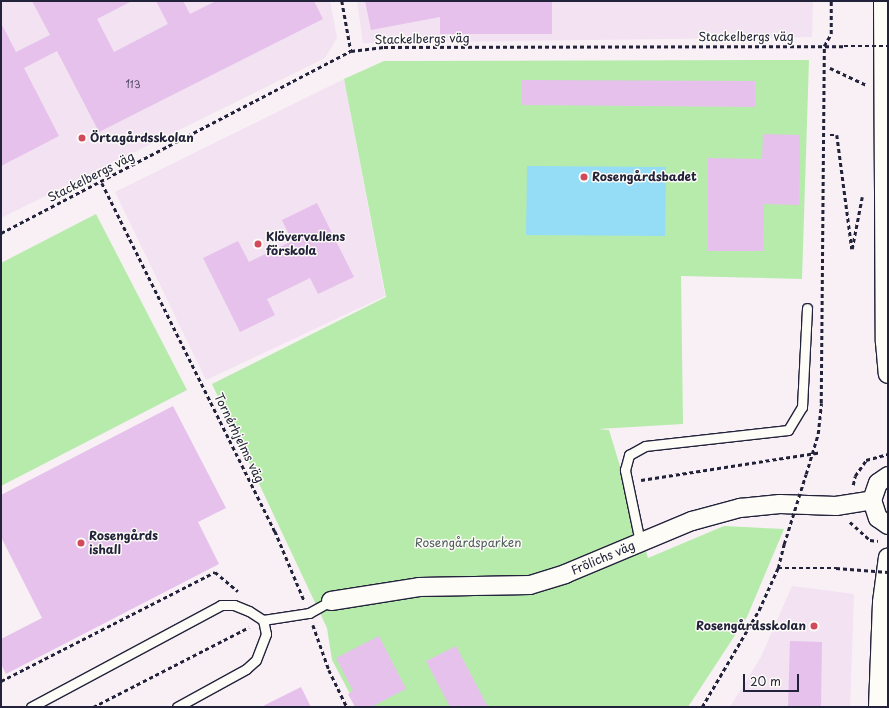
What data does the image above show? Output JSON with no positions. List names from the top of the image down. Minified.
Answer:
{"streets":{"street":["Frölichs väg"],"path":["Stackelbergs väg","Tornérhjelms väg"]},"crossings":[["Stackelbergs väg","Tornérhjelms väg"]],"parks":["Rosengårdsparken"],"places":["Örtagårdsskolan","Rosengårdsbadet","Klövervallens förskola","Rosengårds ishall","Rosengårdsskolan"],"house_numbers":["113"],"scale_bar":"20 m"}
